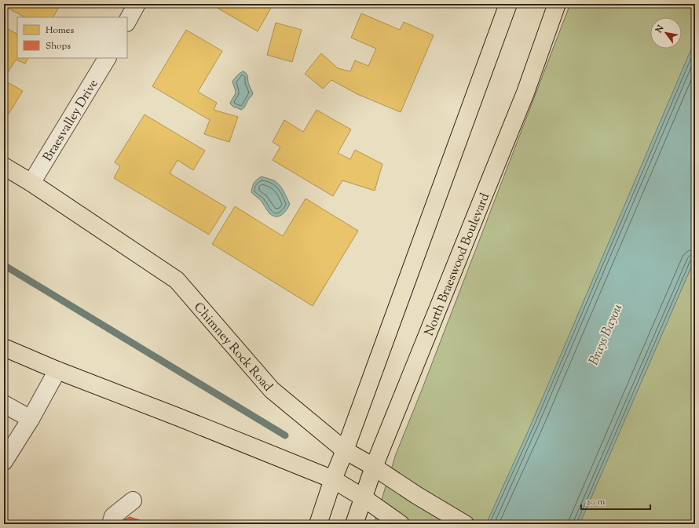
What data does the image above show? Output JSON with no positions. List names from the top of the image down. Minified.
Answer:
{"streets":{"main road":["North Braeswood Boulevard","Chimney Rock Road"],"street":["Braesvalley Drive"]},"crossings":[["Braesvalley Drive","Chimney Rock Road"],["North Braeswood Boulevard","Chimney Rock Road"]],"water":["Brays Bayou"],"legend":["Homes","Shops"],"scale_bar":"20 m","north":"top left"}
